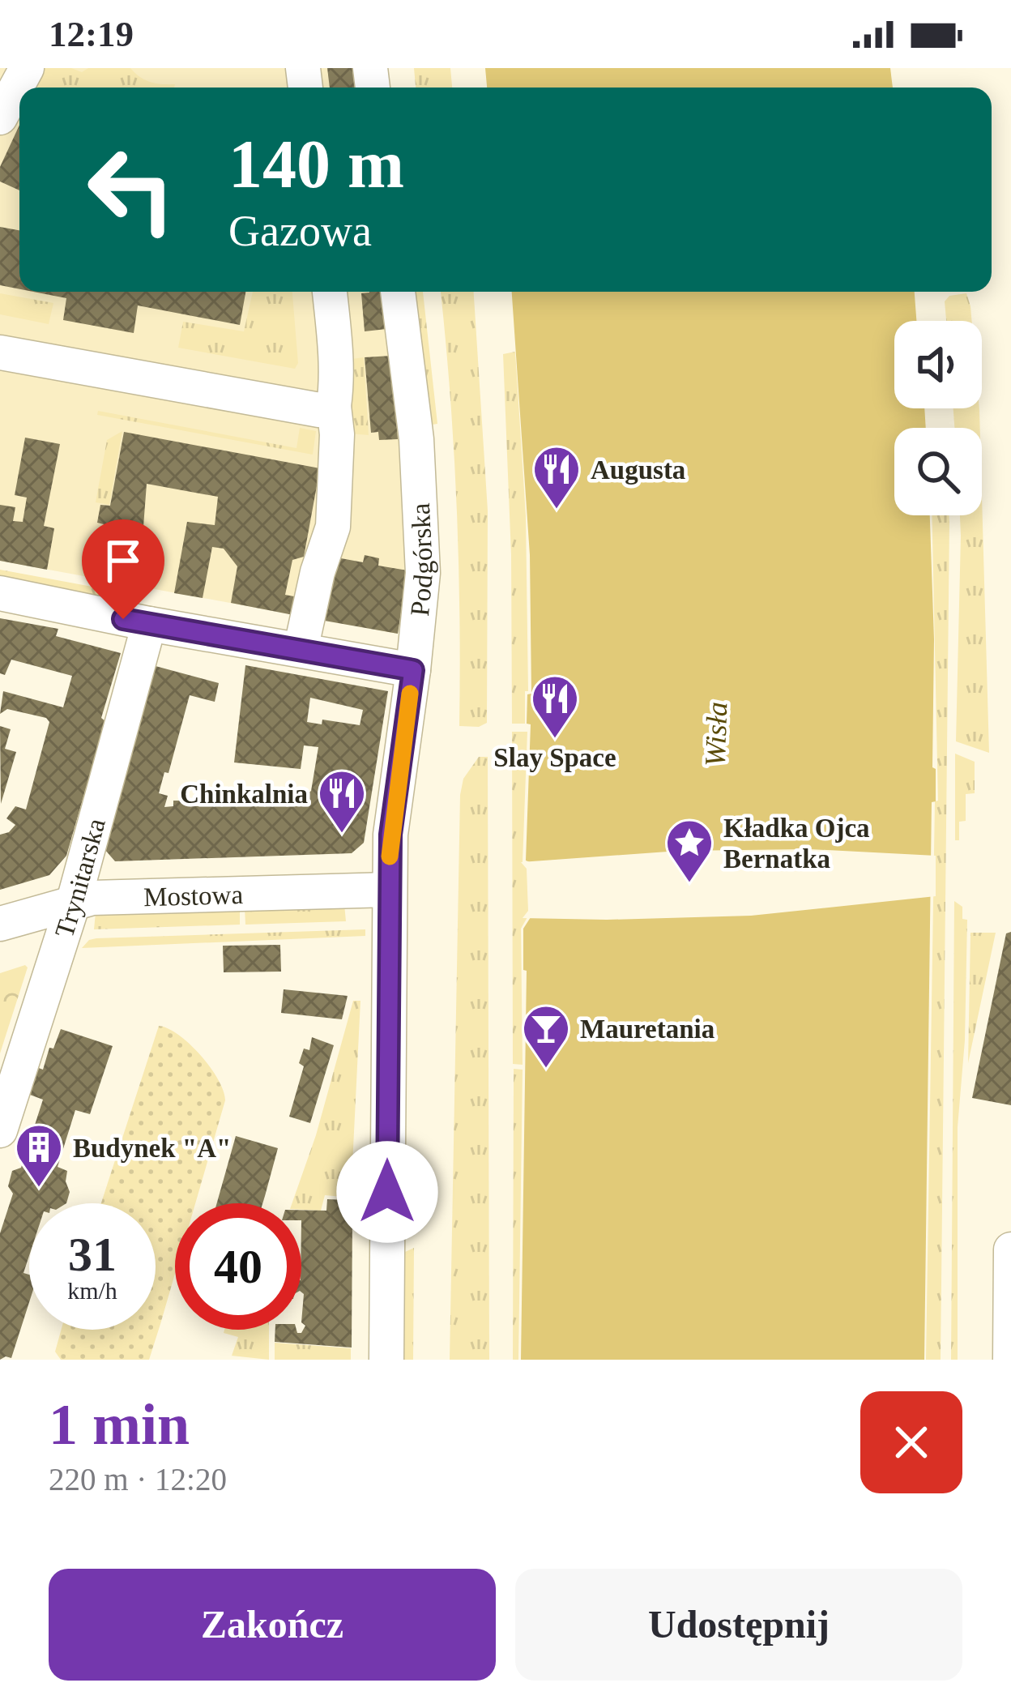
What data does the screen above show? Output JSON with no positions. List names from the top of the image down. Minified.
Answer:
{"streets":{"street":["Podgórska","Trynitarska","Mostowa"]},"crossings":[["Podgórska","Mostowa"],["Trynitarska","Mostowa"]],"water":["Wisła"],"places":{"restaurant":["Augusta","Slay Space","Chinkalnia"],"place":["Kładka Ojca Bernatka"],"bar":["Mauretania"],"building":["Budynek \"A\""]},"page":{"status":"12:19","turn":["140 m","Gazowa"],"speed":"31 km/h","limit":"40","heading":["1 min","220 m · 12:20"],"buttons":["Zakończ","Udostępnij"]}}
